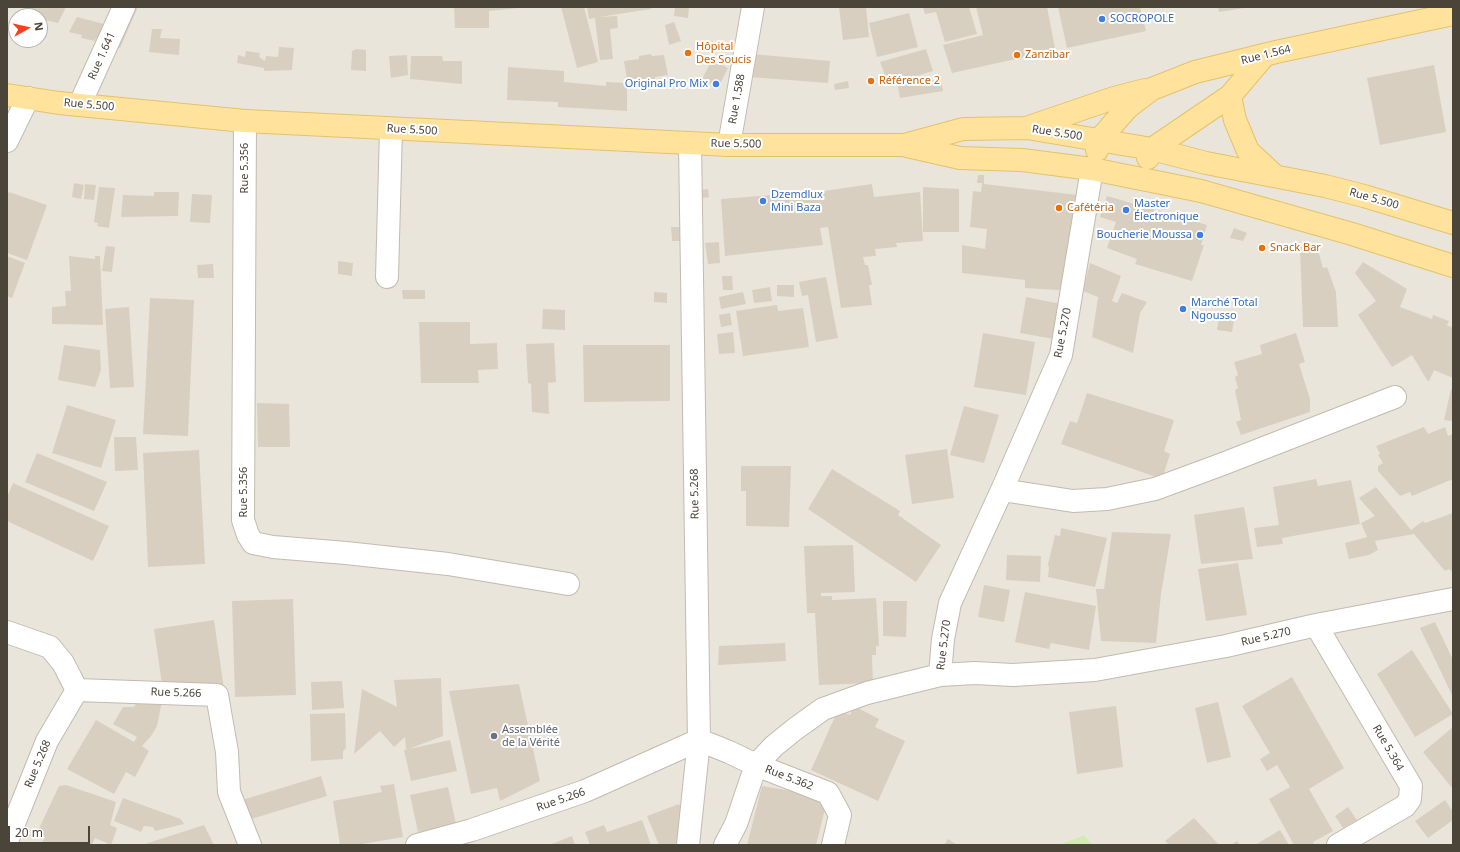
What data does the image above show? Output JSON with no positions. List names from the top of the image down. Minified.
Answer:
{"streets":{"main road":["Rue 1.564","Rue 5.500"],"street":["Rue 1.641","Rue 1.588","Rue 5.356","Rue 5.270","Rue 5.268","Rue 5.266","Rue 5.364","Rue 5.362"]},"crossings":[["Rue 1.564","Rue 5.500"],["Rue 1.641","Rue 5.500"],["Rue 1.588","Rue 5.500"],["Rue 5.500","Rue 5.356"],["Rue 5.500","Rue 5.268"],["Rue 5.270","Rue 5.364"],["Rue 5.268","Rue 5.266"],["Rue 5.268","Rue 5.362"],["Rue 5.266","Rue 5.362"]],"places":["SOCROPOLE","Hôpital Des Soucis","Zanzibar","Référence 2","Original Pro Mix","Dzemdlux Mini Baza","Cafétéria","Master Électronique","Boucherie Moussa","Snack Bar","Marché Total Ngousso","Assemblée de la Vérité"],"scale_bar":"20 m","north":"right"}
